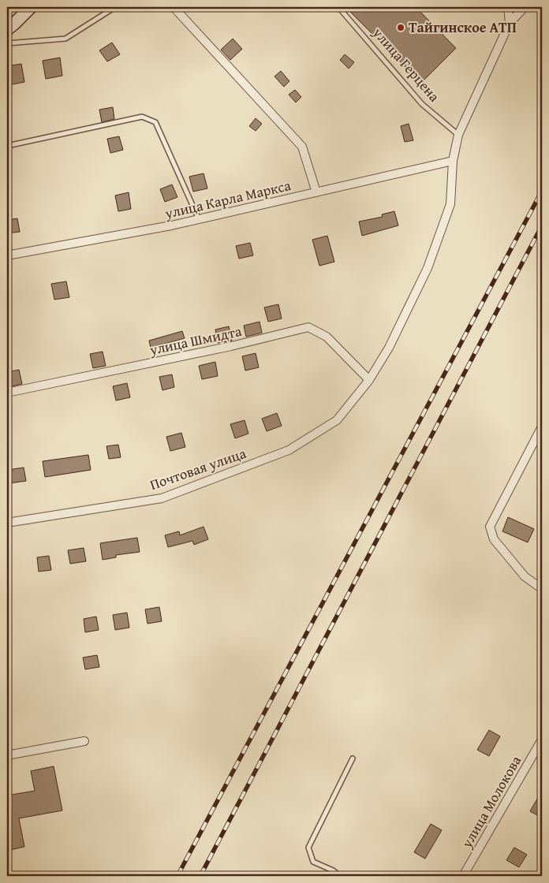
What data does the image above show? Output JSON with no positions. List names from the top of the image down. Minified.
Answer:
{"streets":{"street":["улица Карла Маркса","улица Шмидта","Почтовая улица","улица Молокова"],"lane":["улица Герцена"]},"crossings":[["улица Герцена","Почтовая улица"],["улица Карла Маркса","Почтовая улица"],["улица Шмидта","Почтовая улица"]],"places":["Тайгинское АТП"]}
